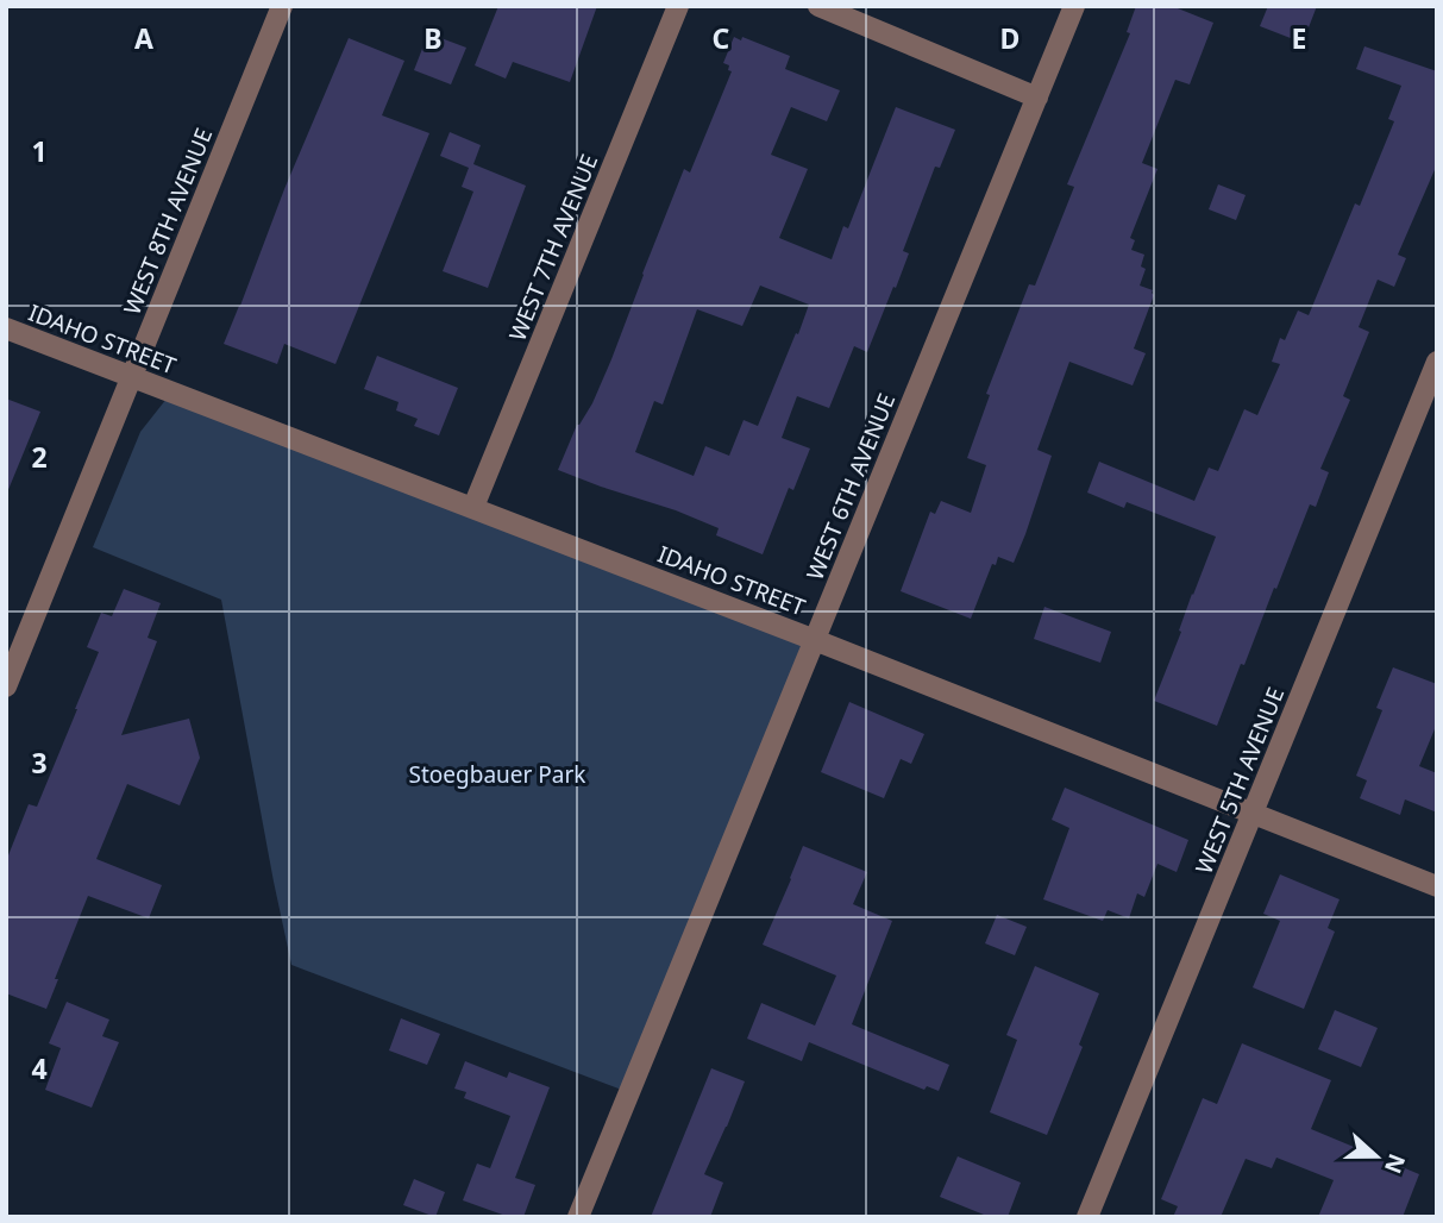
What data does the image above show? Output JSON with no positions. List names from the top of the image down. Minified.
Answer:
{"streets":{"street":["WEST 8TH AVENUE","WEST 7TH AVENUE","IDAHO STREET","WEST 6TH AVENUE","WEST 5TH AVENUE"]},"crossings":[["WEST 8TH AVENUE","IDAHO STREET"],["WEST 7TH AVENUE","IDAHO STREET"],["IDAHO STREET","WEST 6TH AVENUE"],["IDAHO STREET","WEST 5TH AVENUE"]],"parks":["Stoegbauer Park"],"north":"right","grid":{"columns":["A","B","C","D","E"],"rows":["1","2","3","4"]}}
